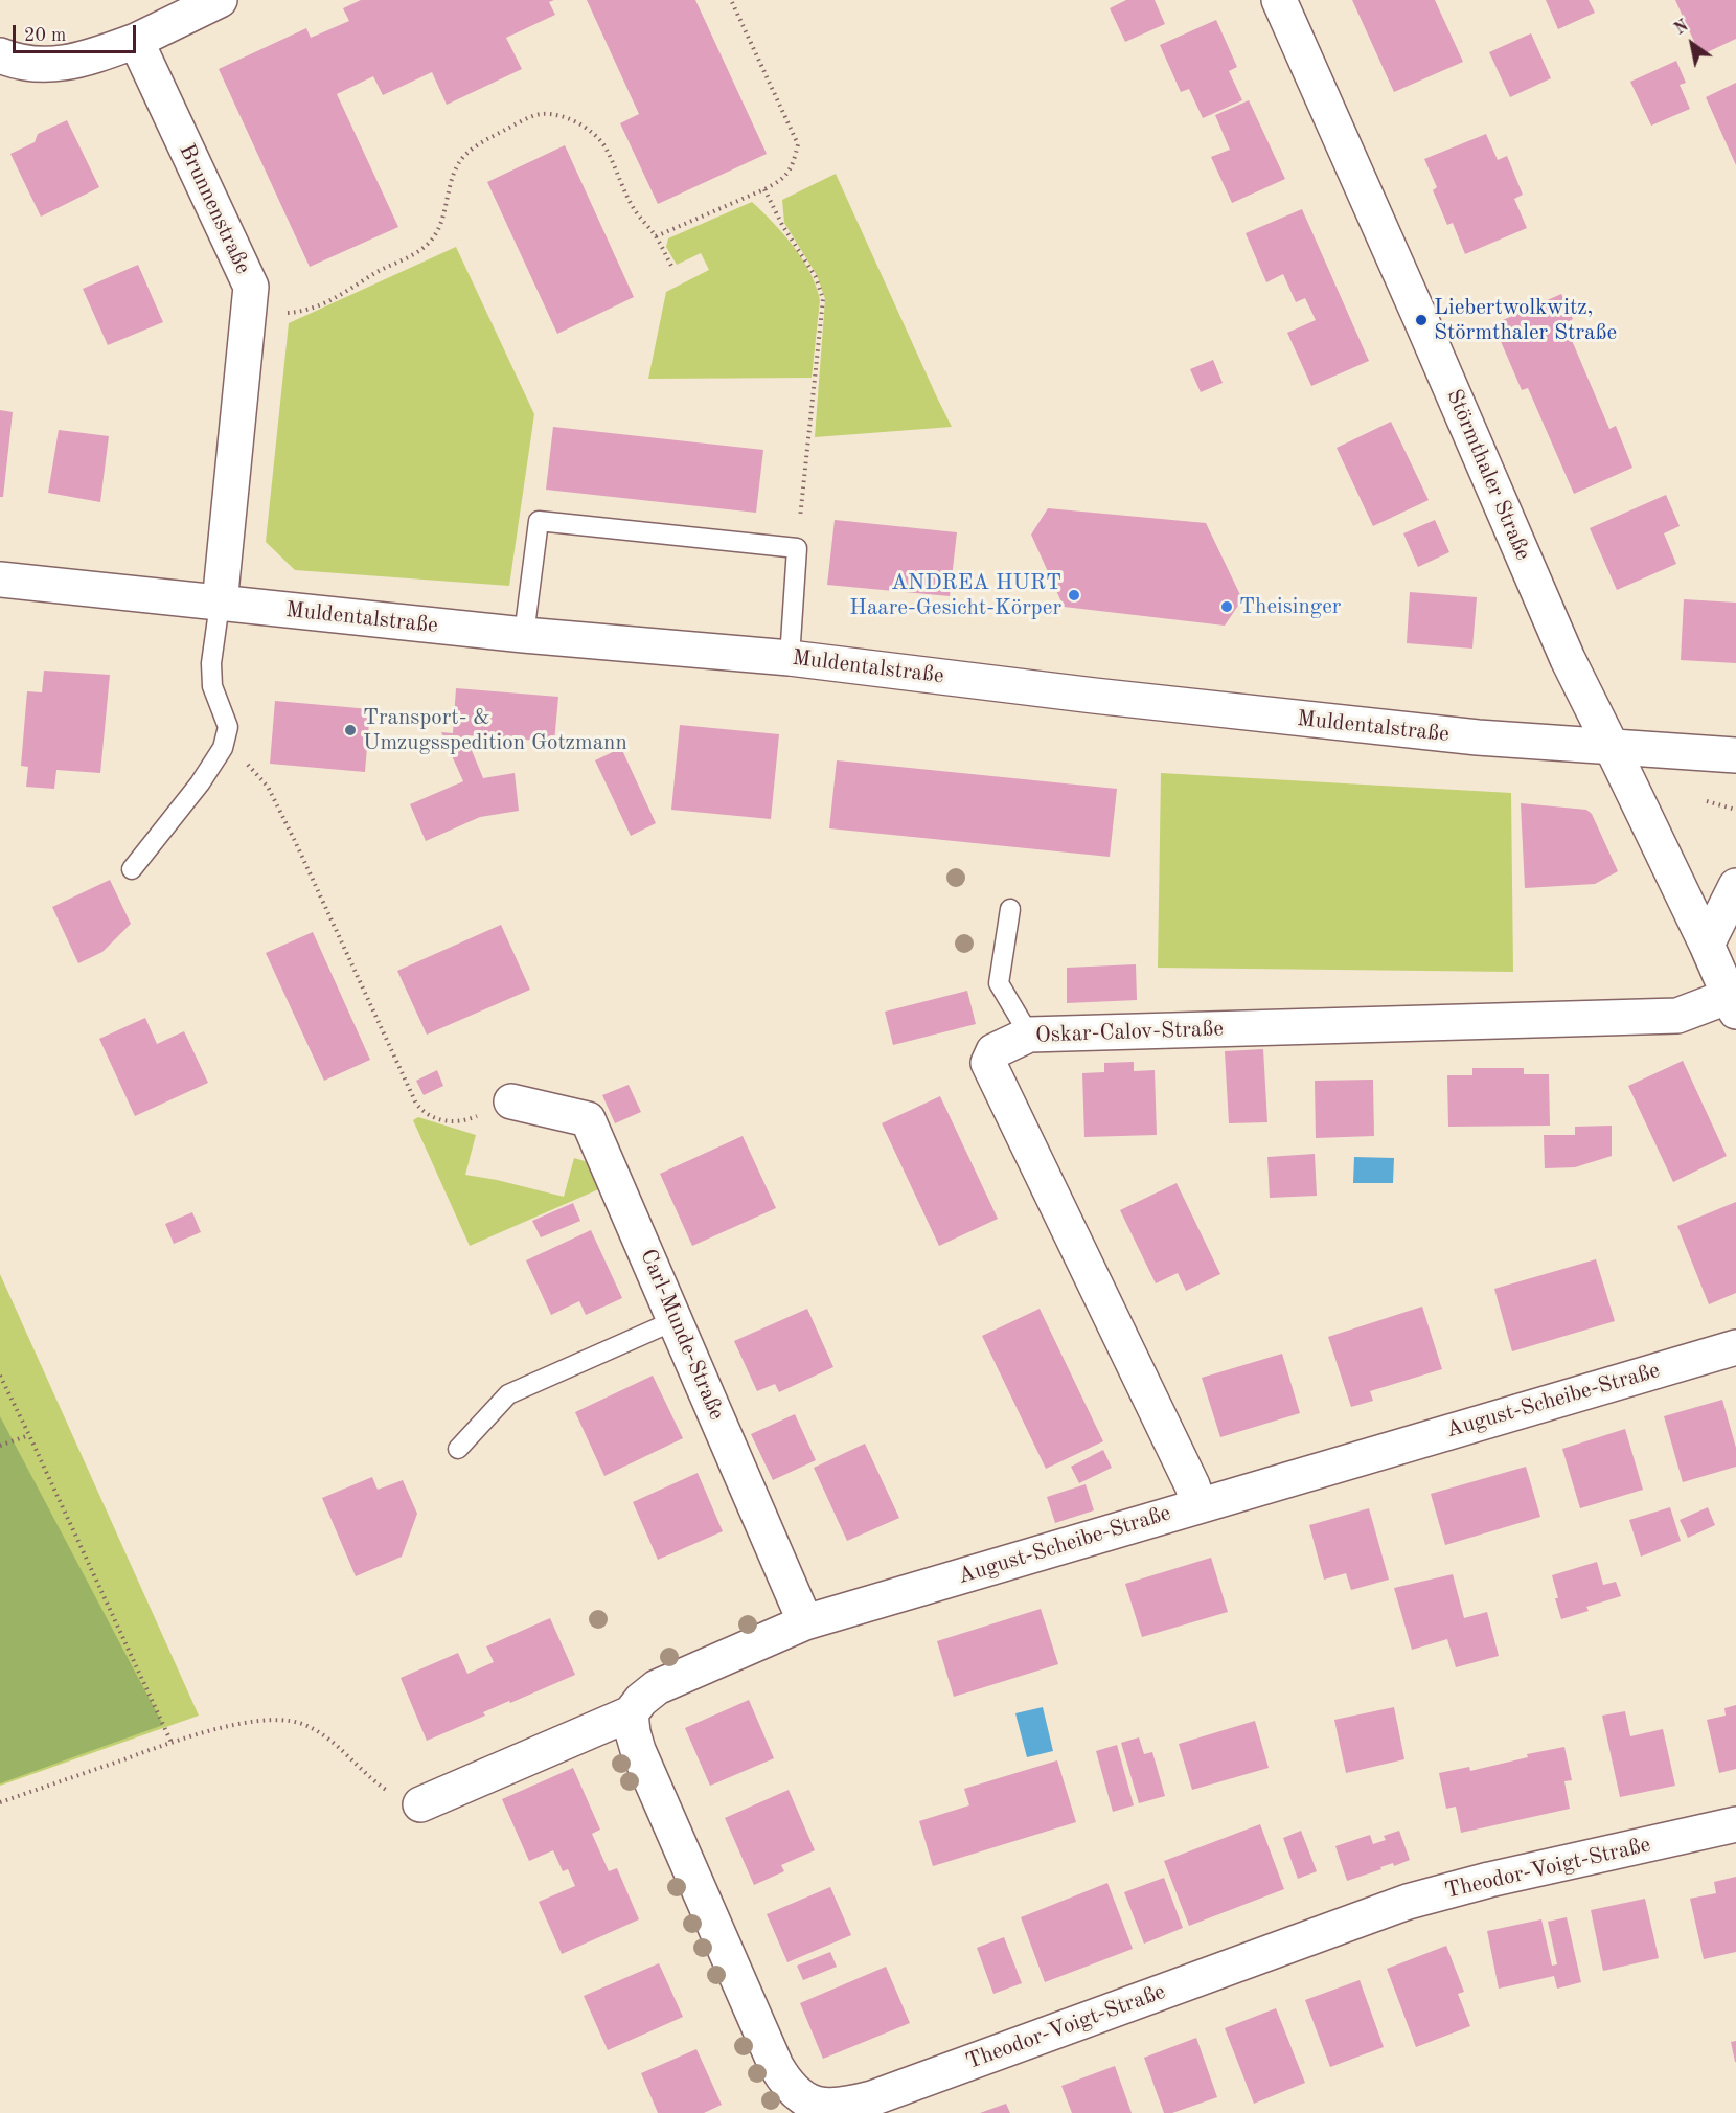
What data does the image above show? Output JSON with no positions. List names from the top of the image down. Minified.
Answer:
{"streets":{"street":["Brunnenstraße","Störmthaler Straße","Muldentalstraße","Oskar-Calov-Straße","Carl-Munde-Straße","August-Scheibe-Straße","Theodor-Voigt-Straße"]},"crossings":[["Brunnenstraße","Muldentalstraße"],["Störmthaler Straße","Muldentalstraße"],["Störmthaler Straße","Oskar-Calov-Straße"],["Oskar-Calov-Straße","August-Scheibe-Straße"],["Carl-Munde-Straße","August-Scheibe-Straße"],["August-Scheibe-Straße","Theodor-Voigt-Straße"]],"places":["Liebertwolkwitz, Störmthaler Straße","ANDREA HURT Haare-Gesicht-Körper","Theisinger","Transport- & Umzugsspedition Gotzmann"],"scale_bar":"20 m","north":"top left"}
